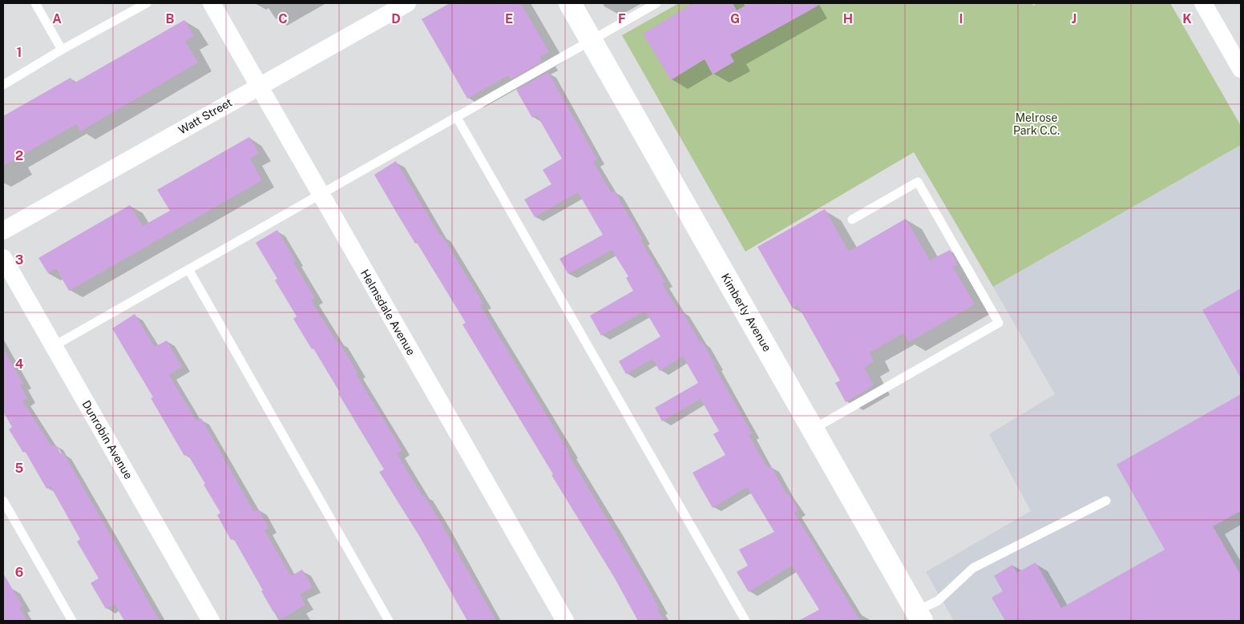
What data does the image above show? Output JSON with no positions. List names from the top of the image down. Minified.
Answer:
{"streets":{"street":["Watt Street","Helmsdale Avenue","Kimberly Avenue","Dunrobin Avenue"]},"crossings":[["Watt Street","Helmsdale Avenue"]],"parks":["Melrose Park C.C."],"grid":{"columns":["A","B","C","D","E","F","G","H","I","J","K"],"rows":["1","2","3","4","5","6"]}}
